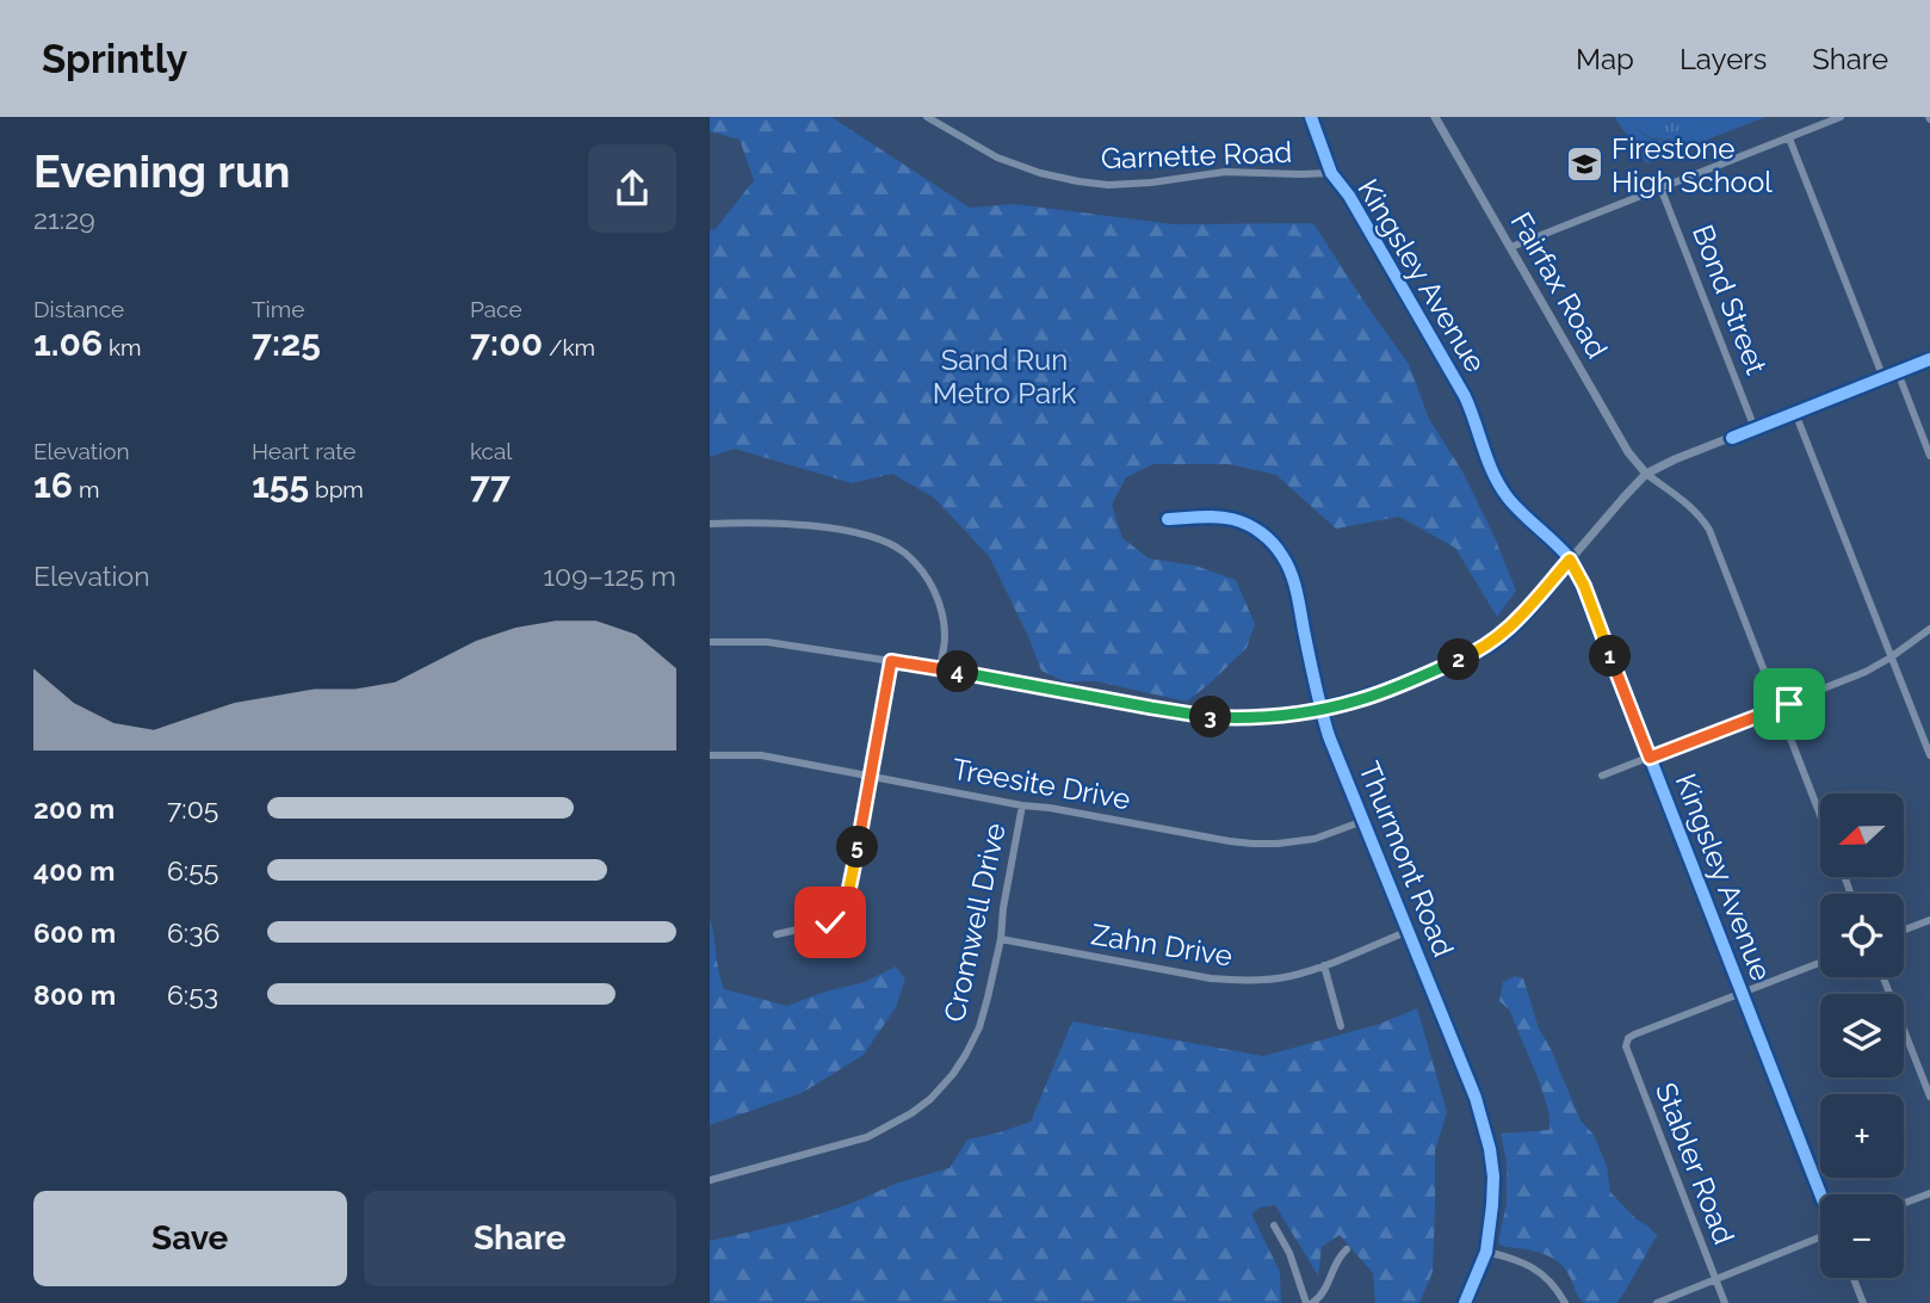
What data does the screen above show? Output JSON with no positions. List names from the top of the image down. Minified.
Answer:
{"streets":{"street":["Garnette Road","Kingsley Avenue","Fairfax Road","Bond Street","Treesite Drive","Thurmont Road","Cromwell Drive","Zahn Drive","Stabler Road"]},"crossings":[["Garnette Road","Kingsley Avenue"],["Kingsley Avenue","Stabler Road"],["Treesite Drive","Thurmont Road"],["Treesite Drive","Cromwell Drive"],["Thurmont Road","Zahn Drive"],["Cromwell Drive","Zahn Drive"]],"parks":["Sand Run Metro Park"],"places":{"school or university":["Firestone High School"]},"north":"left","page":{"header":"Sprintly","nav":["Map","Layers","Share"],"heading":["Evening run","21:29"],"stats":[["Distance","1.06 km"],["Time","7:25"],["Pace","7:00 /km"],["Elevation","16 m"],["Heart rate","155 bpm"],["kcal","77"]],"chart":["Elevation","109–125 m"],"pins":["1","2","4","3","5"],"list":[{"name":"200 m","note":"7:05"},{"name":"400 m","note":"6:55"},{"name":"600 m","note":"6:36"},{"name":"800 m","note":"6:53"}],"map_buttons":["+","−"],"buttons":["Save","Share"]}}
